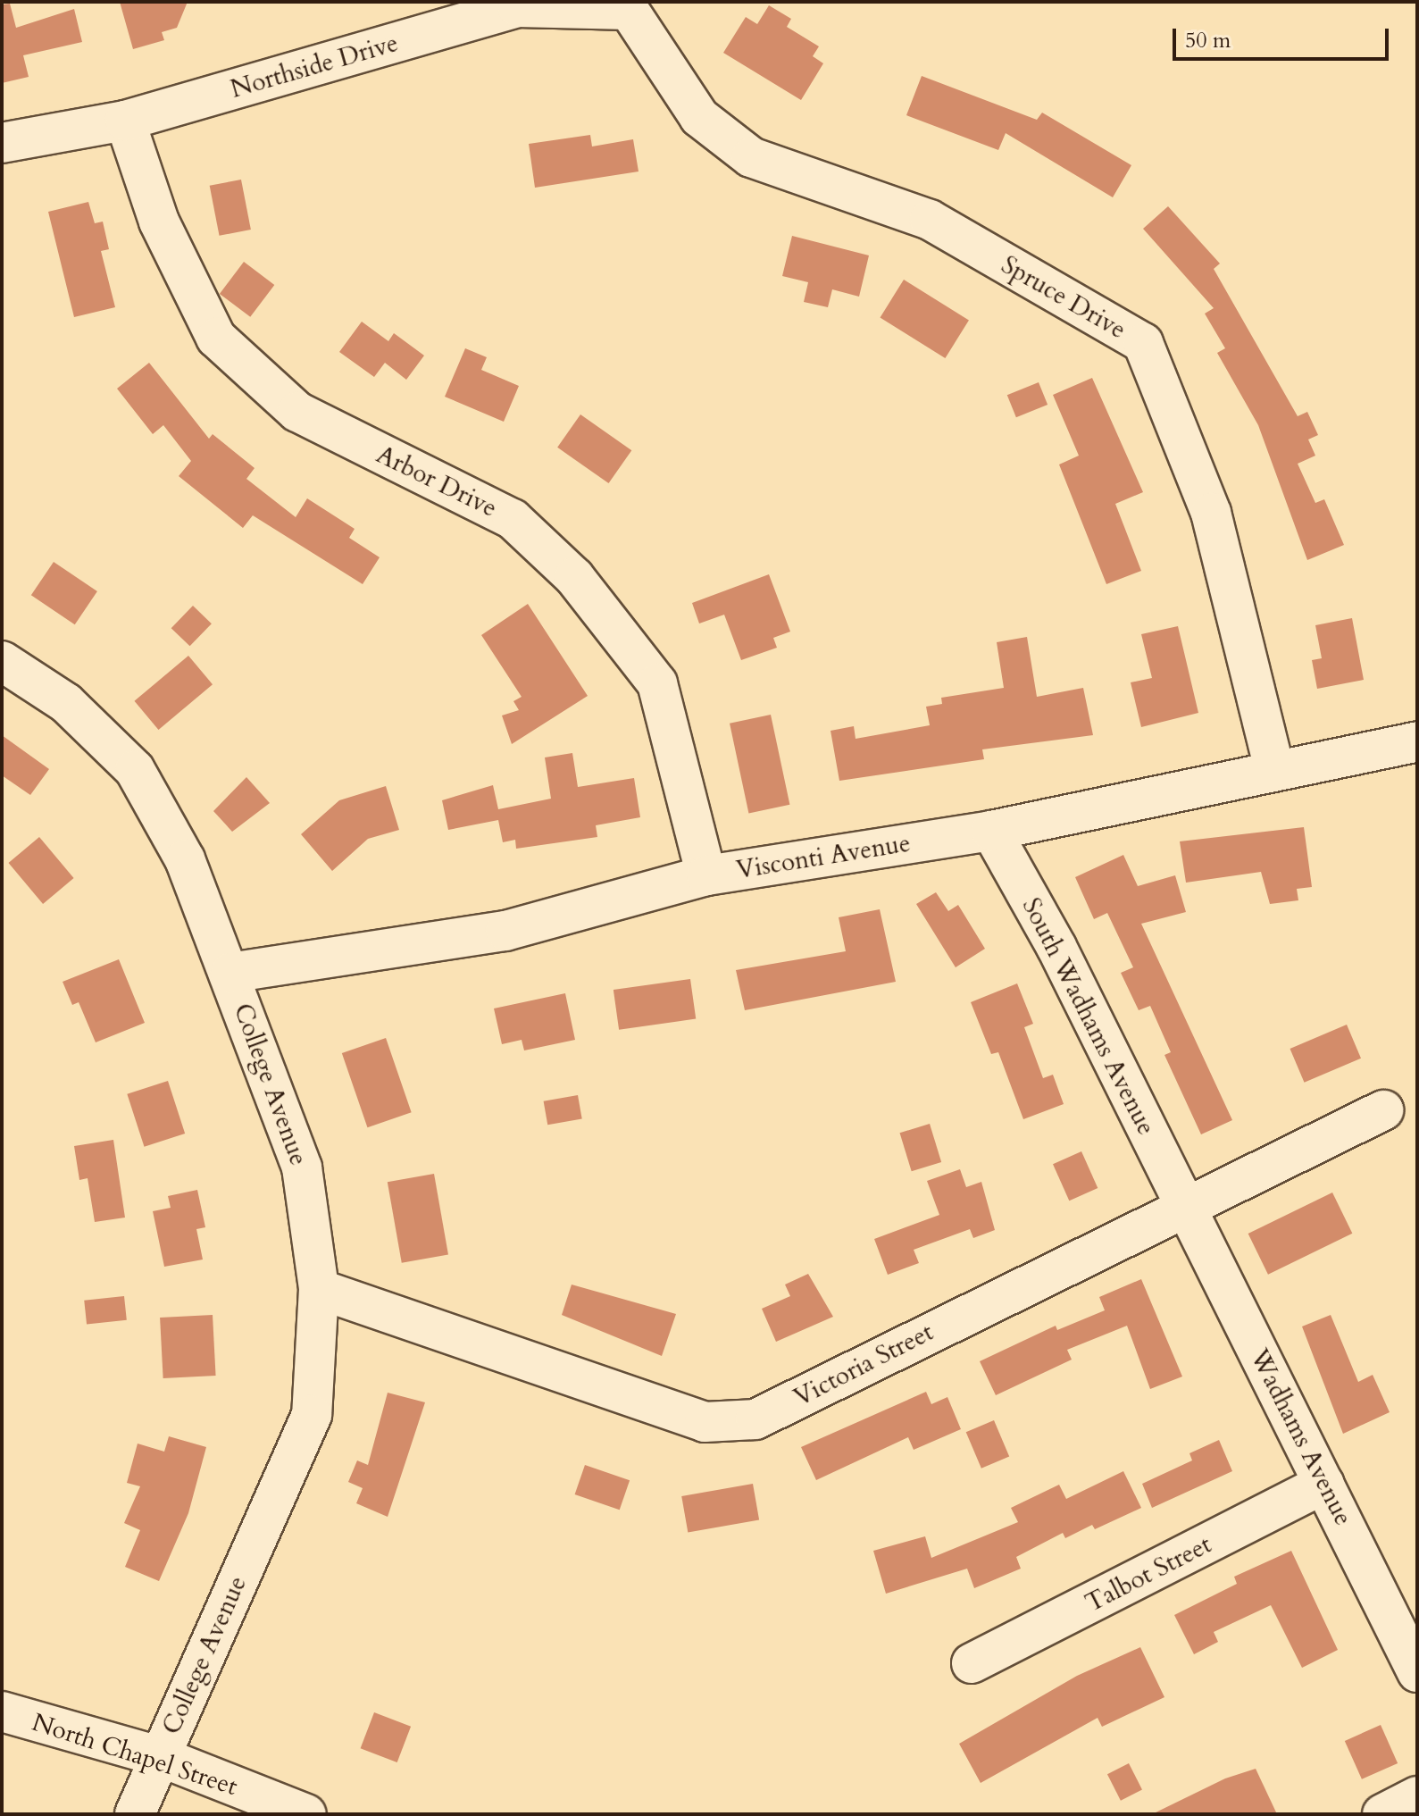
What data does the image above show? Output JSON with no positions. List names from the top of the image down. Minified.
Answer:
{"streets":{"street":["Northside Drive","Spruce Drive","Arbor Drive","Visconti Avenue","South Wadhams Avenue","College Avenue","Victoria Street","Wadhams Avenue","Talbot Street","North Chapel Street"]},"crossings":[["Northside Drive","Spruce Drive"],["Northside Drive","Arbor Drive"],["Spruce Drive","Visconti Avenue"],["Arbor Drive","Visconti Avenue"],["Visconti Avenue","South Wadhams Avenue"],["Visconti Avenue","College Avenue"],["South Wadhams Avenue","Victoria Street"],["South Wadhams Avenue","Wadhams Avenue"],["College Avenue","Victoria Street"],["College Avenue","North Chapel Street"],["Victoria Street","Wadhams Avenue"],["Wadhams Avenue","Talbot Street"]],"scale_bar":"50 m"}
